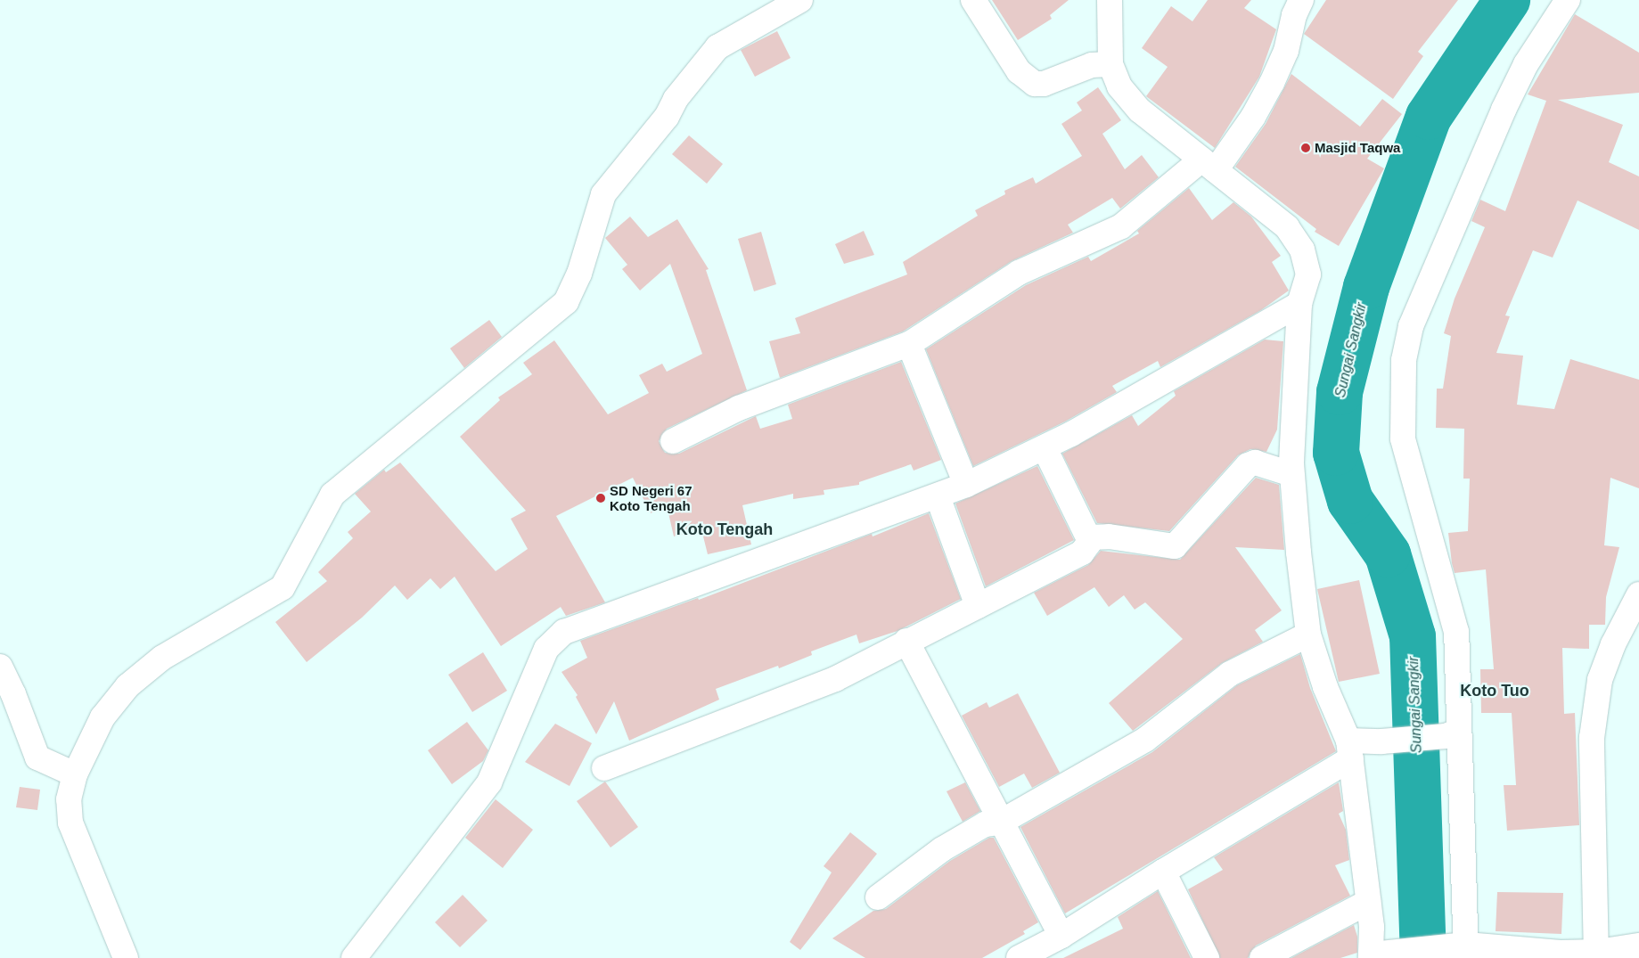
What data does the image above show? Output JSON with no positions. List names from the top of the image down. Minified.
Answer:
{"districts":["Koto Tengah","Koto Tuo"],"water":["Sungai Sangkir"],"places":["Masjid Taqwa","SD Negeri 67 Koto Tengah"]}
